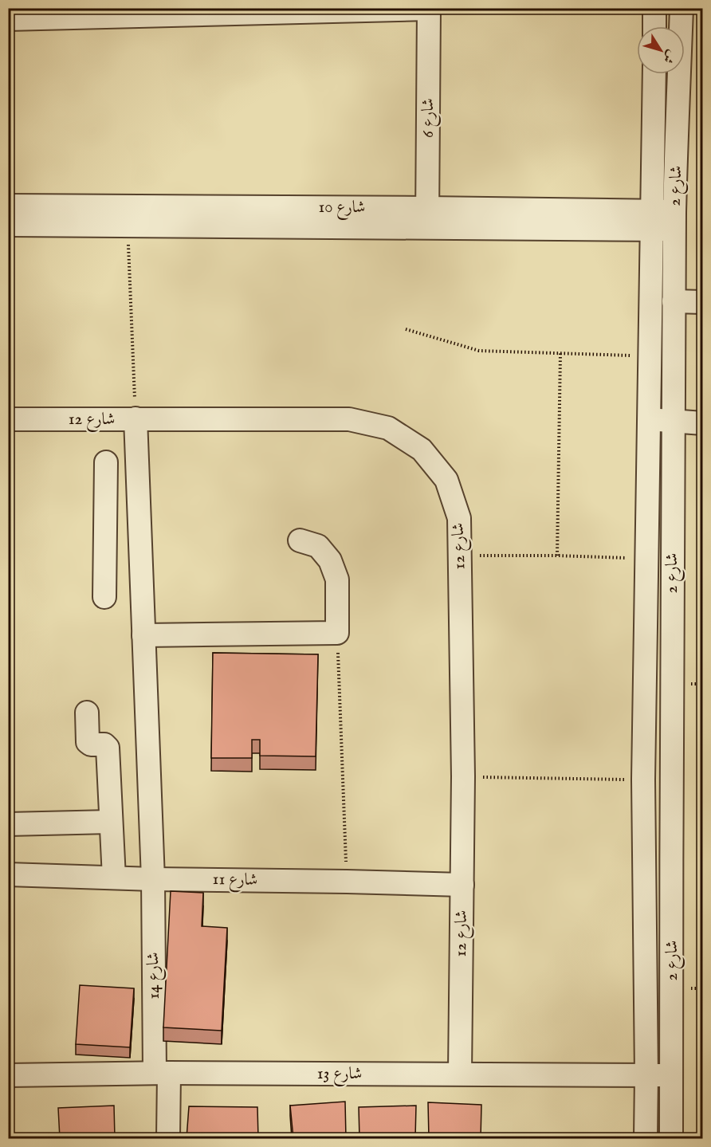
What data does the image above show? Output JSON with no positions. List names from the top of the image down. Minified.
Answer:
{"streets":{"street":["شارع 6","شارع 2","شارع 10","شارع 12","شارع 11","شارع 14","شارع 13"]},"crossings":[["شارع 6","شارع 10"],["شارع 2","شارع 10"],["شارع 2","شارع 13"],["شارع 12","شارع 11"],["شارع 12","شارع 14"],["شارع 12","شارع 13"],["شارع 11","شارع 14"],["شارع 14","شارع 13"]],"north":"bottom right"}
